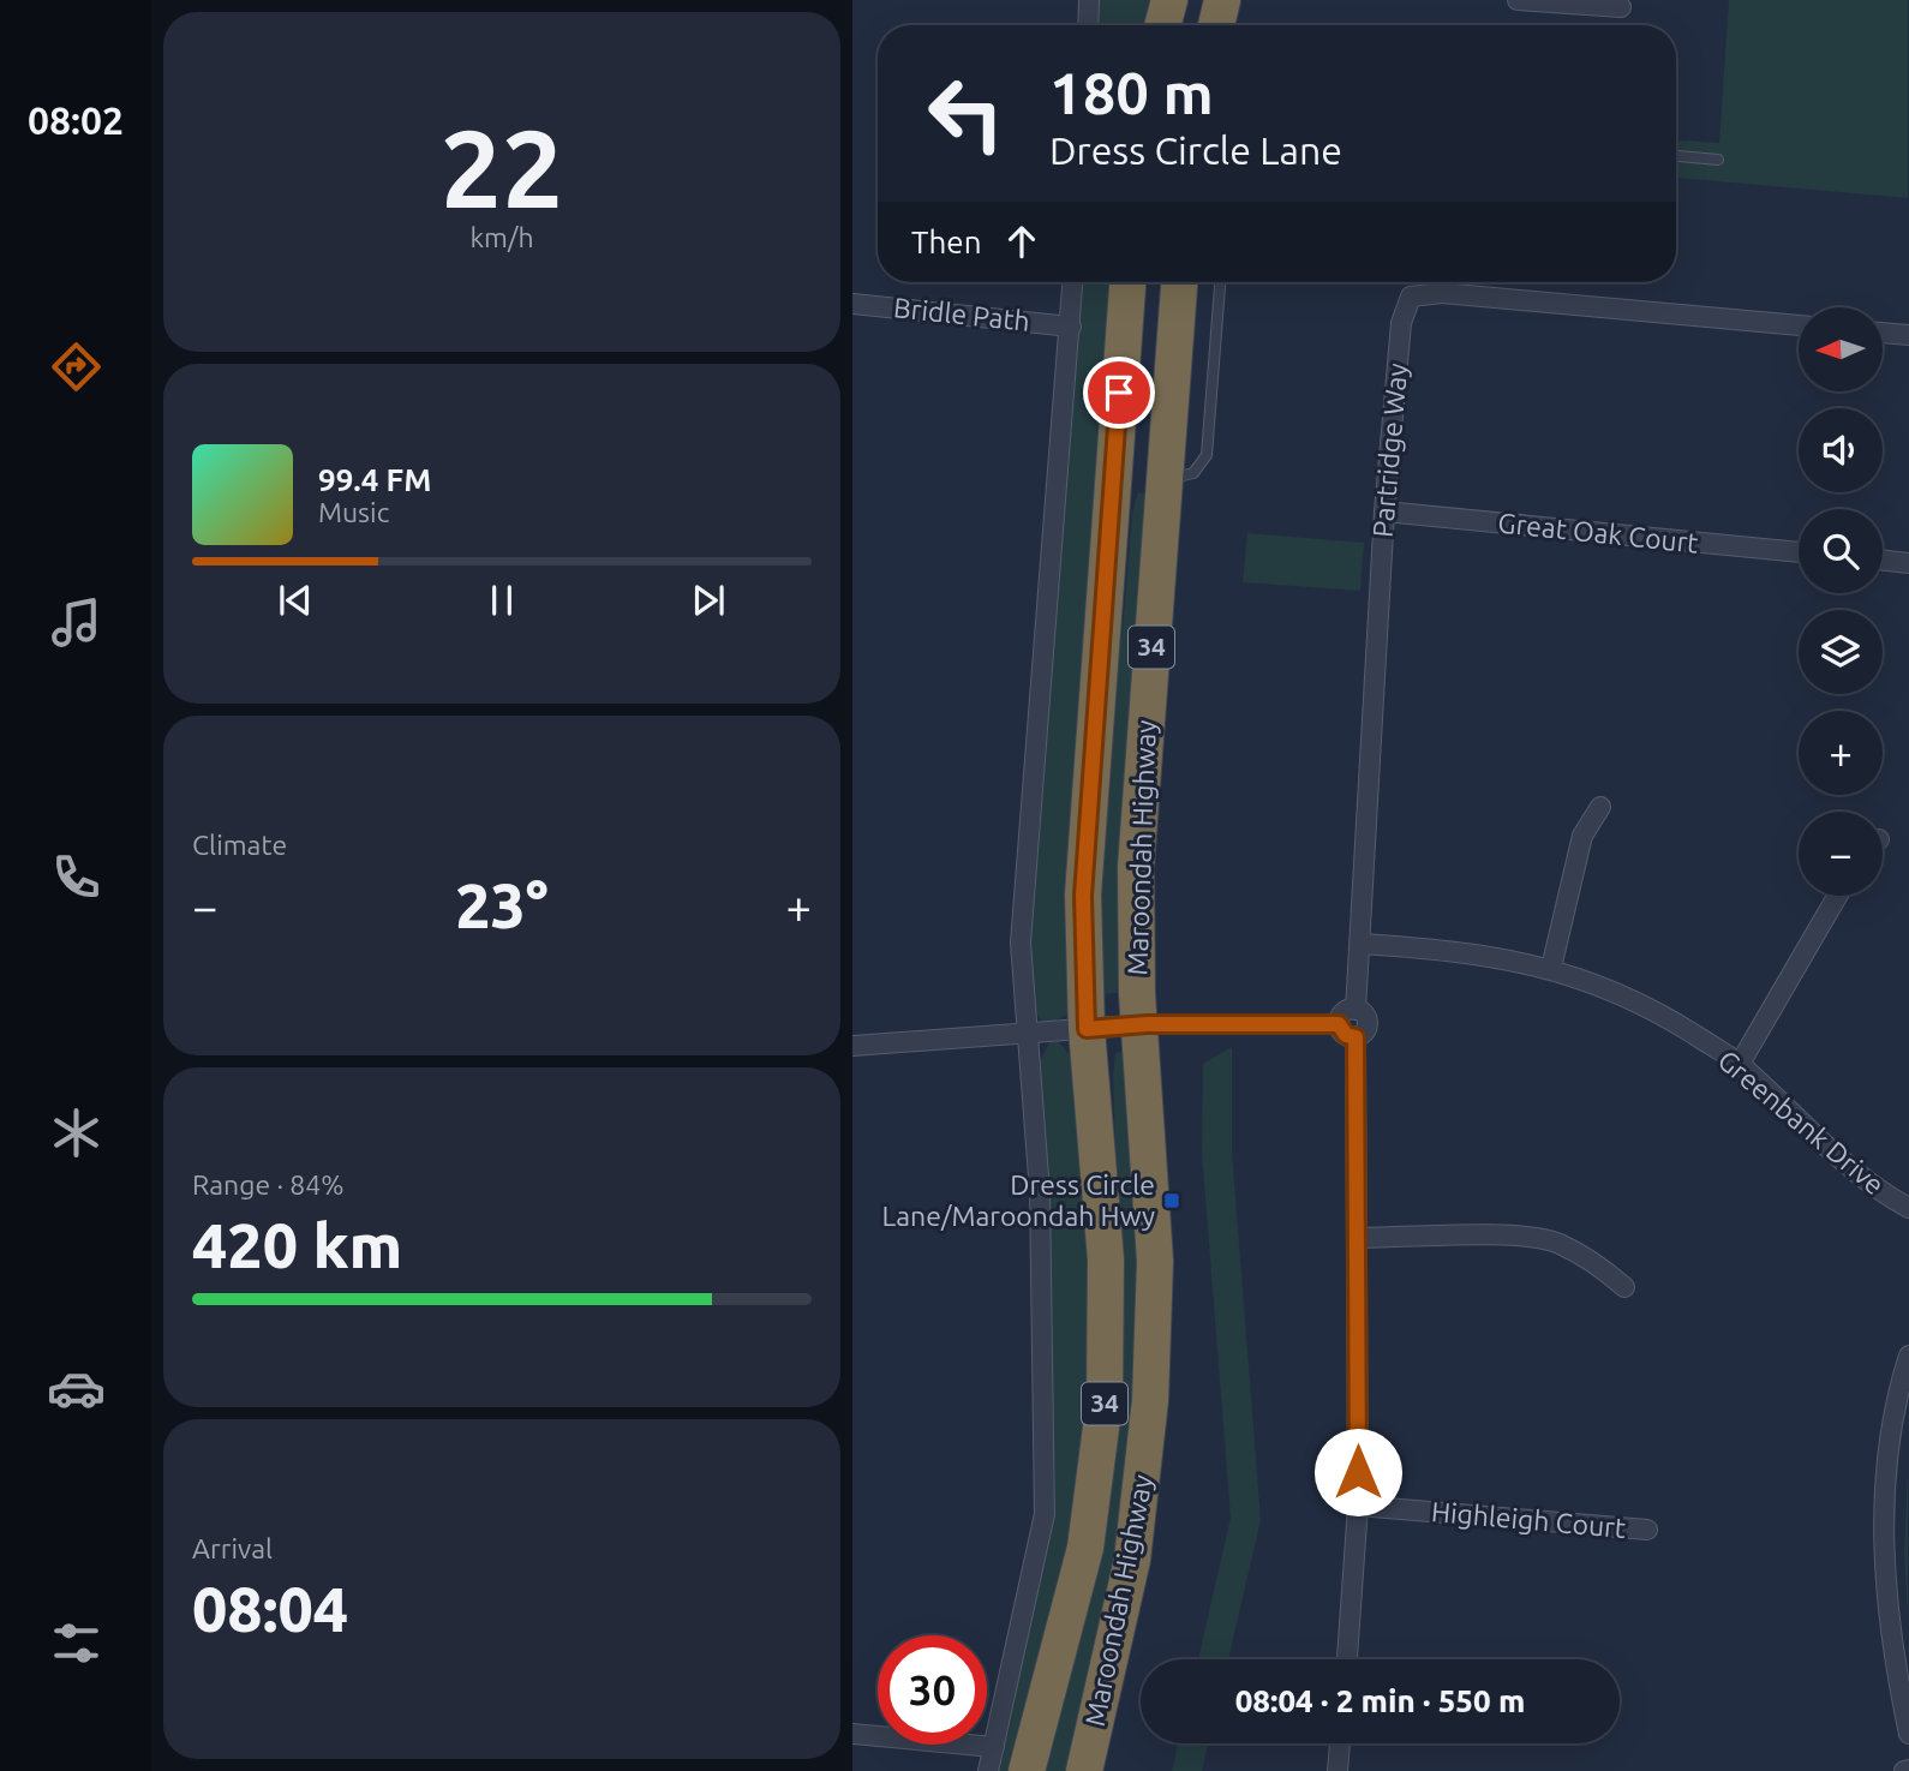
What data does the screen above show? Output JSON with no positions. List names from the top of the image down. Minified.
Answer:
{"streets":{"highway":["34","Maroondah Highway"],"street":["Bridle Path","Partridge Way","Great Oak Court","Greenbank Drive","Highleigh Court"]},"crossings":[["Partridge Way","Great Oak Court"],["Partridge Way","Greenbank Drive"]],"places":{"transit":["Dress Circle Lane/Maroondah Hwy"]},"north":"left","page":{"tabs":"08:02","tile":[["22","km/h"],"Climate",["Range · 84%","420 km"],["Arrival","08:04"]],"turn":["180 m","Dress Circle Lane"],"then":"Then","map_buttons":["+","−"],"song":["99.4 FM","Music"],"heat":["−","23°","+"],"limit":"30","trip":"08:04 · 2 min · 550 m"}}
